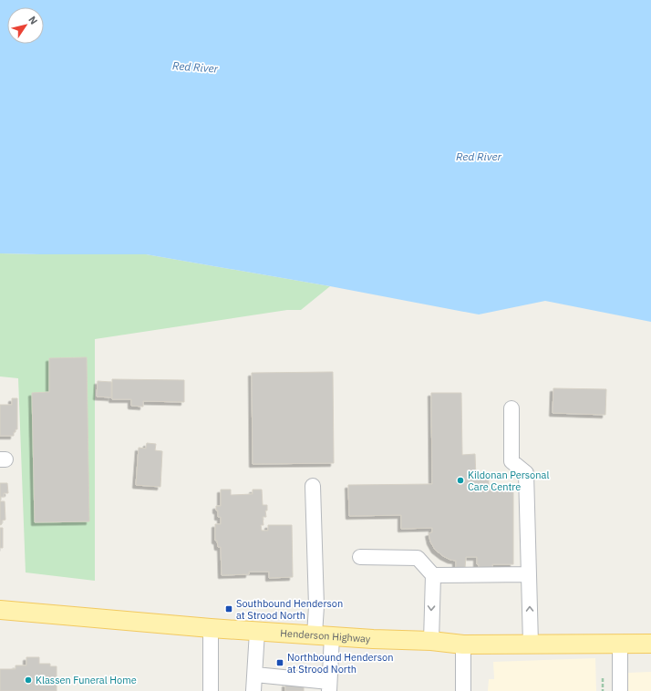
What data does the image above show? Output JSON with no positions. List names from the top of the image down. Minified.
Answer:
{"streets":{"main road":["Henderson Highway"]},"water":["Red River"],"places":{"other":["Kildonan Personal Care Centre","Klassen Funeral Home"],"transit":["Southbound Henderson at Strood North","Northbound Henderson at Strood North"]},"north":"top right"}
